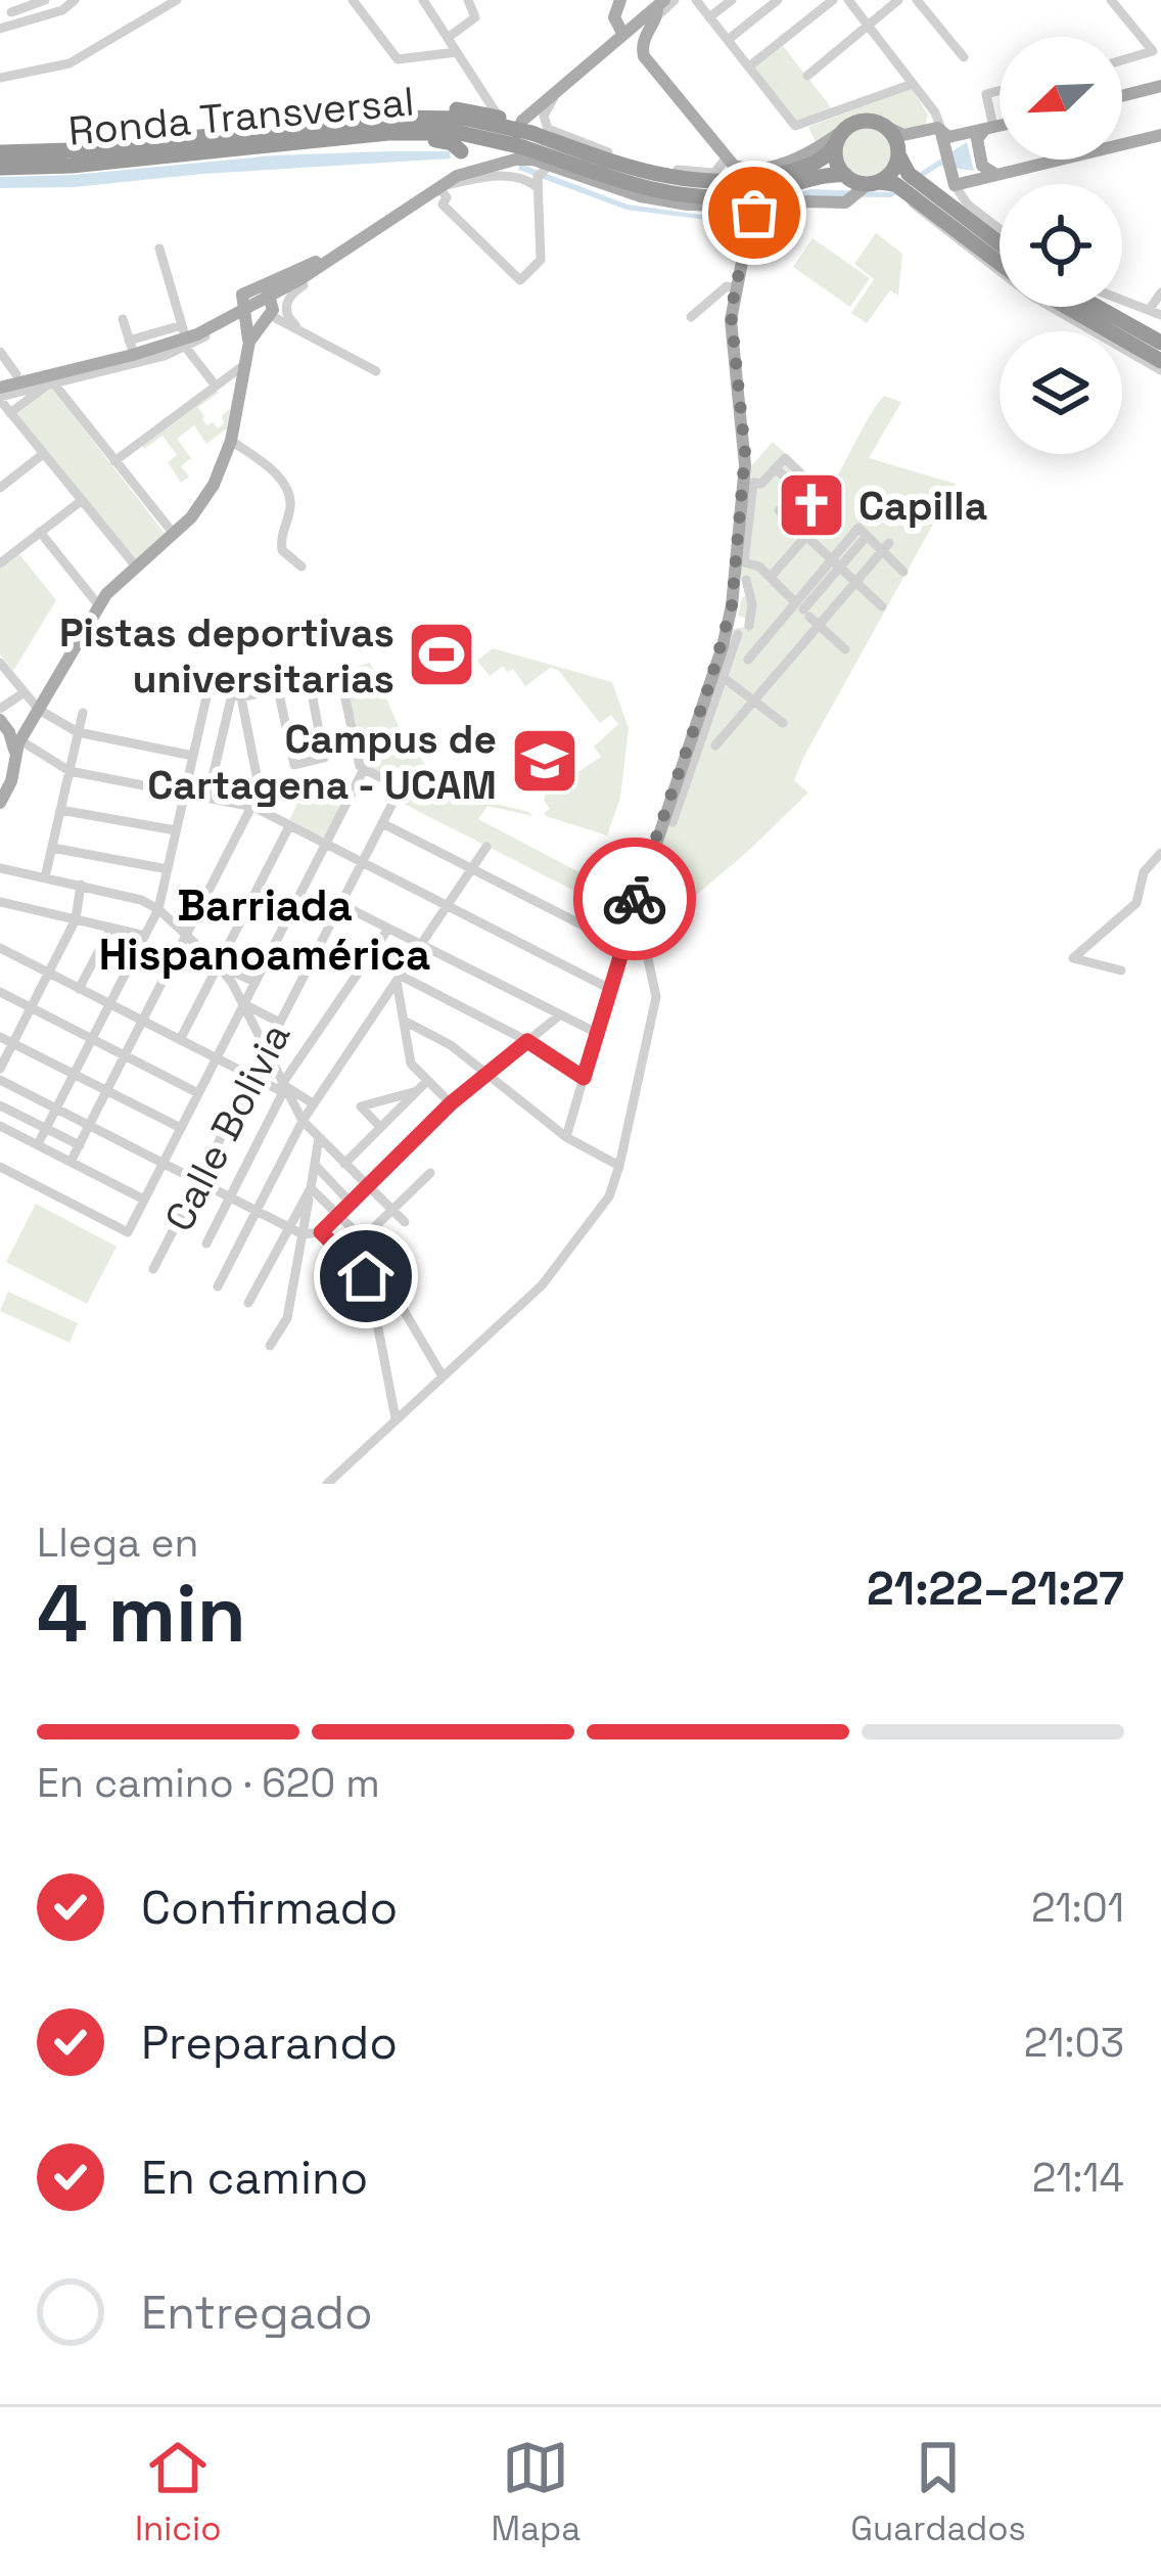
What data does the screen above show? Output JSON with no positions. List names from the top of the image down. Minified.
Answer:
{"streets":{"highway":["Ronda Transversal"],"street":["Calle Bolivia"]},"districts":["Barriada Hispanoamérica"],"places":{"church":["Capilla"],"sports":["Pistas deportivas universitarias"],"school or university":["Campus de Cartagena - UCAM"]},"north":"bottom left","page":{"heading":["4 min","Llega en","21:22–21:27"],"bar":"En camino · 620 m","list":[["Confirmado","21:01"],["Preparando","21:03"],["En camino","21:14"],"Entregado"],"tabs":["Inicio","Mapa","Guardados"]}}
